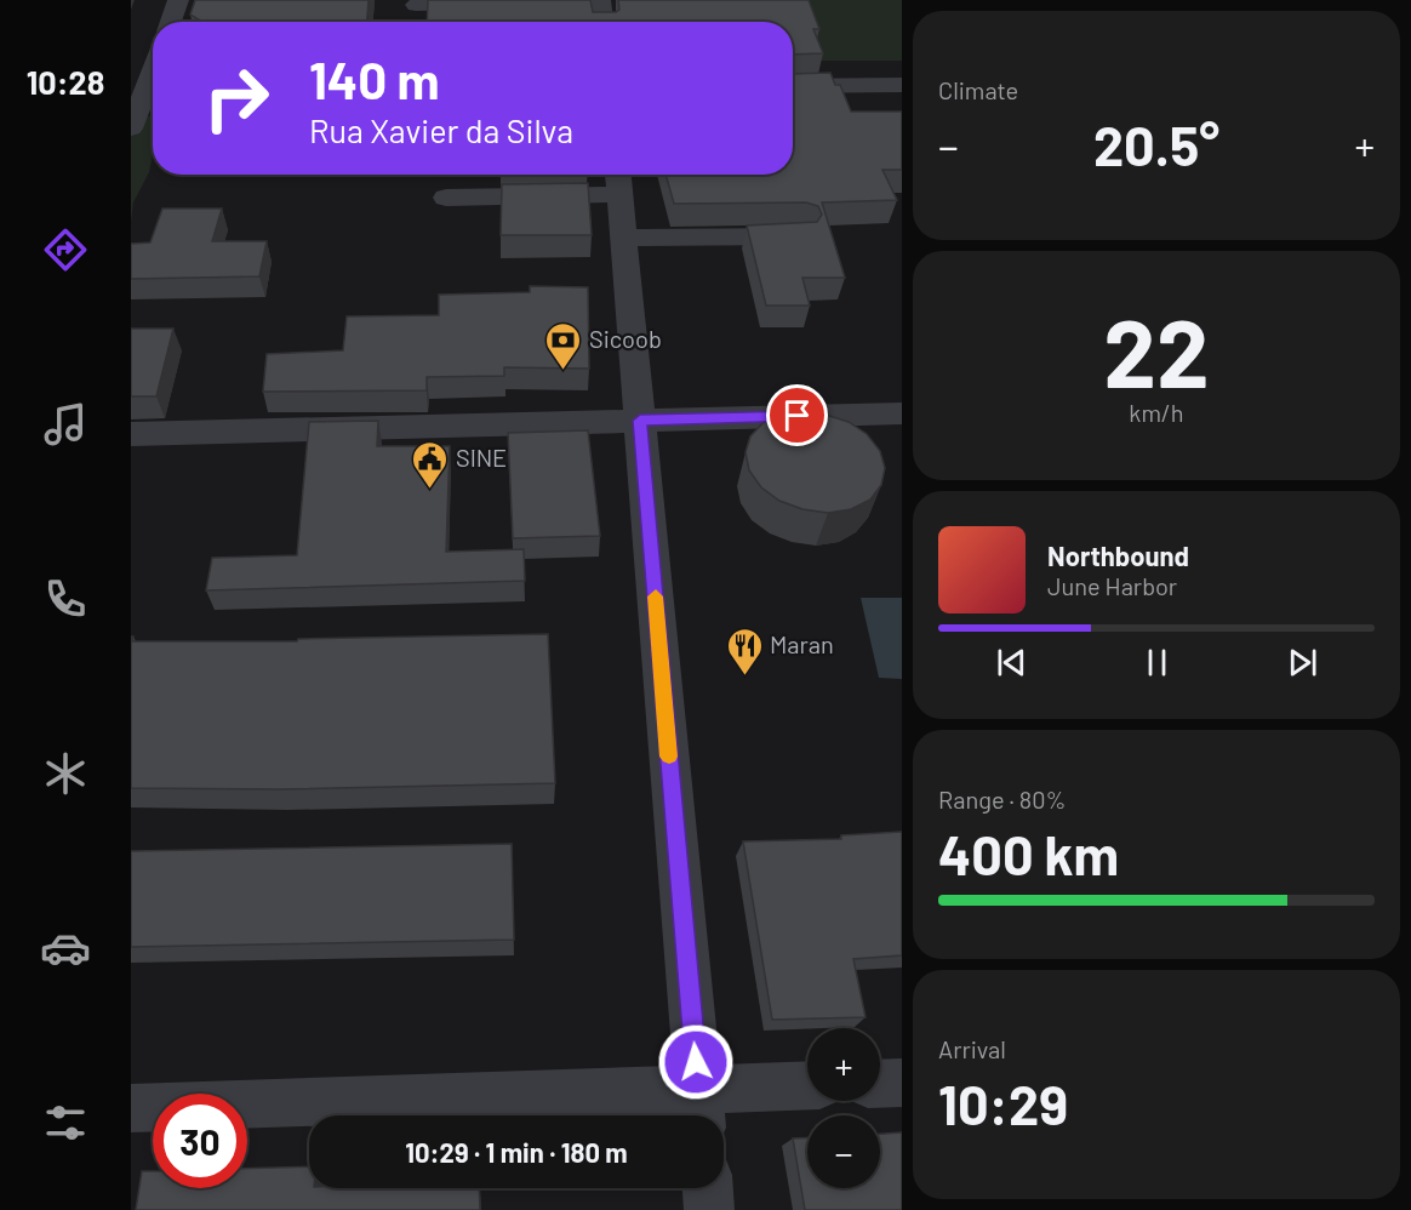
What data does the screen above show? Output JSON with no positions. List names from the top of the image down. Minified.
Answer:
{"places":{"bank":["Sicoob"],"public building":["SINE"],"restaurant":["Maran"]},"page":{"tabs":"10:28","tile":["Climate",["22","km/h"],["Range · 80%","400 km"],["Arrival","10:29"]],"turn":["140 m","Rua Xavier da Silva"],"heat":["−","20.5°","+"],"song":["Northbound","June Harbor"],"map_buttons":["+","−"],"limit":"30","trip":"10:29 · 1 min · 180 m"}}
